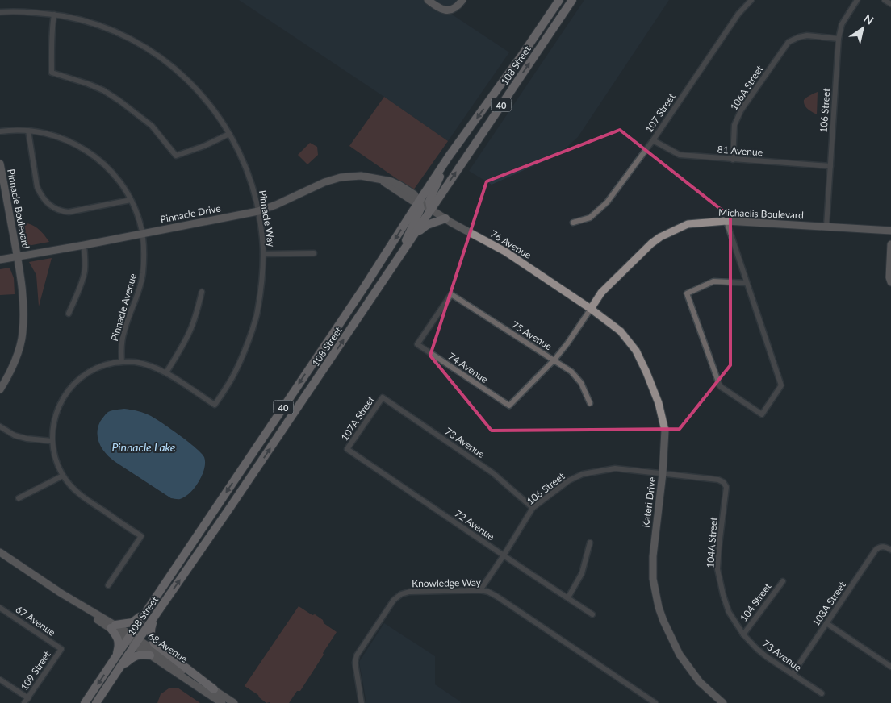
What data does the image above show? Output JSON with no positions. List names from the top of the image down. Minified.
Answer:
{"streets":{"main road":["108 Street","40"],"street":["106A Street","106 Street","107 Street","81 Avenue","Pinnacle Boulevard","Pinnacle Drive","Michaelis Boulevard","Pinnacle Way","76 Avenue","Pinnacle Avenue","75 Avenue","74 Avenue","107A Street","73 Avenue","Kateri Drive","72 Avenue","104A Street","Knowledge Way","104 Street","103A Street","67 Avenue","68 Avenue","109 Street"]},"crossings":[["108 Street","Pinnacle Drive"],["108 Street","76 Avenue"],["108 Street","68 Avenue"],["106A Street","106 Street"],["106A Street","81 Avenue"],["106 Street","81 Avenue"],["106 Street","Michaelis Boulevard"],["106 Street","73 Avenue"],["106 Street","Kateri Drive"],["106 Street","72 Avenue"],["106 Street","104A Street"],["106 Street","Knowledge Way"],["107 Street","81 Avenue"],["Pinnacle Boulevard","Pinnacle Drive"],["Pinnacle Drive","Pinnacle Way"],["Pinnacle Drive","76 Avenue"],["Pinnacle Drive","Pinnacle Avenue"],["Michaelis Boulevard","76 Avenue"],["Michaelis Boulevard","Kateri Drive"],["76 Avenue","Kateri Drive"],["75 Avenue","74 Avenue"],["107A Street","73 Avenue"],["107A Street","72 Avenue"],["73 Avenue","104A Street"],["73 Avenue","104 Street"],["73 Avenue","103A Street"],["Kateri Drive","104A Street"],["67 Avenue","109 Street"]],"water":["Pinnacle Lake"],"north":"top right"}
